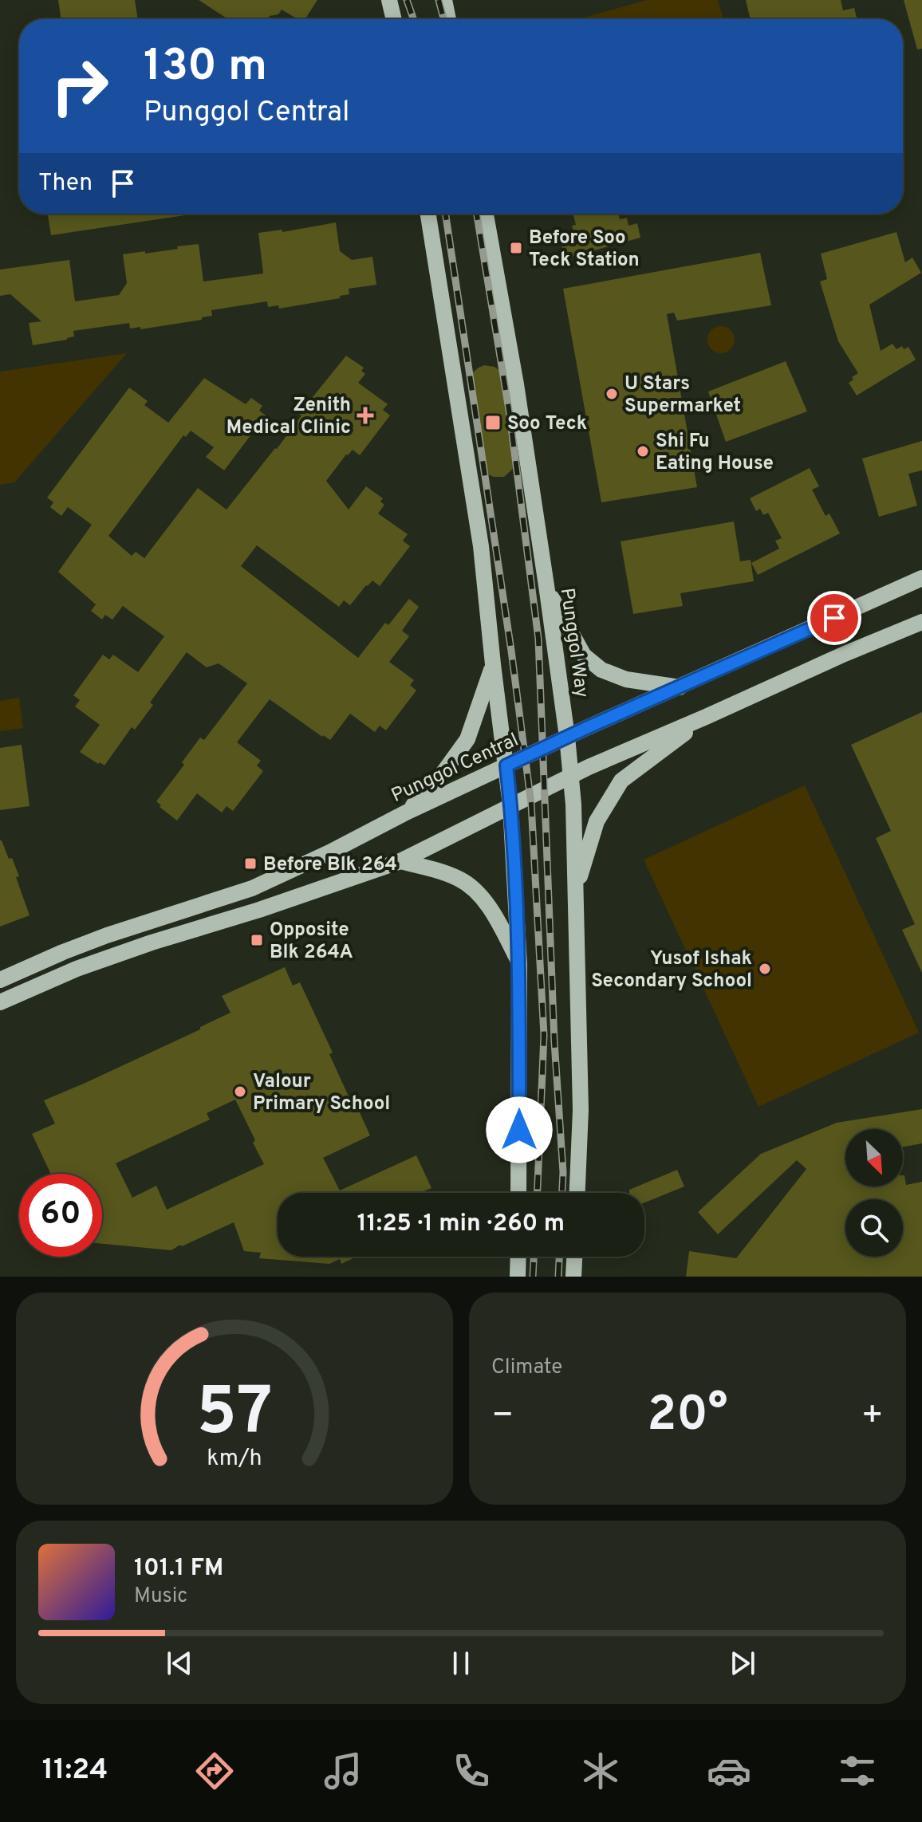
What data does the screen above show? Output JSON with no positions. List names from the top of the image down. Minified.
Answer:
{"streets":{"main road":["Punggol Way","Punggol Central"]},"crossings":[["Punggol Way","Punggol Central"]],"places":{"transit":["Before Soo Teck Station","Soo Teck","Before Blk 264","Opposite Blk 264A"],"other":["U Stars Supermarket","Shi Fu Eating House","Yusof Ishak Secondary School","Valour Primary School"],"health":["Zenith Medical Clinic"]},"north":"bottom right","page":{"turn":["130 m","Punggol Central"],"then":"Then","limit":"60","trip":"11:25 · 1 min · 260 m","tile":"Climate","heat":["−","20°","+"],"song":["101.1 FM","Music"],"tabs":"11:24","gauge":["57","km/h"]}}
